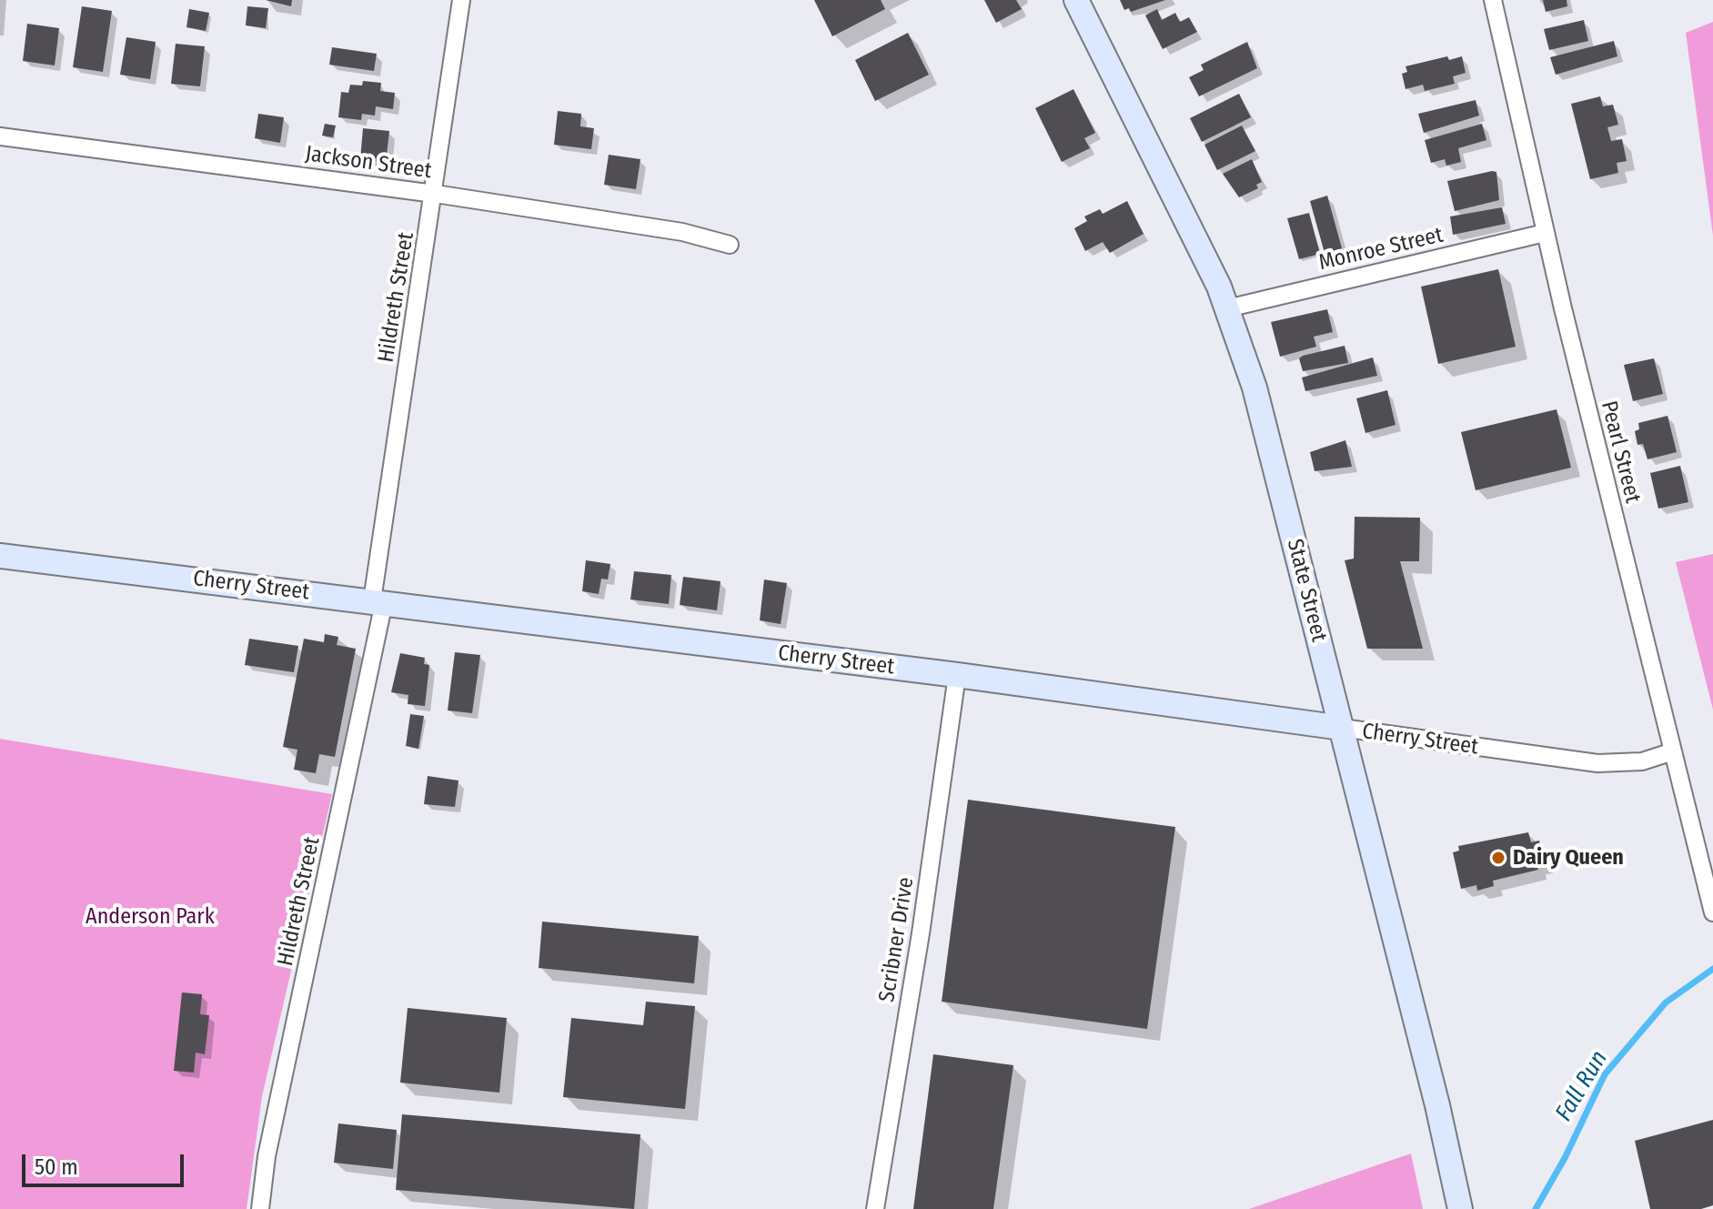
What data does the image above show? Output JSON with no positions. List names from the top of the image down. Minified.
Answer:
{"streets":{"street":["Jackson Street","Monroe Street","Hildreth Street","Pearl Street","Cherry Street","State Street","Scribner Drive"]},"crossings":[["Jackson Street","Hildreth Street"],["Monroe Street","Pearl Street"],["Monroe Street","State Street"],["Hildreth Street","Cherry Street"],["Pearl Street","Cherry Street"],["Cherry Street","State Street"],["Cherry Street","Scribner Drive"]],"water":["Fall Run"],"parks":["Anderson Park"],"places":["Dairy Queen"],"scale_bar":"50 m"}
